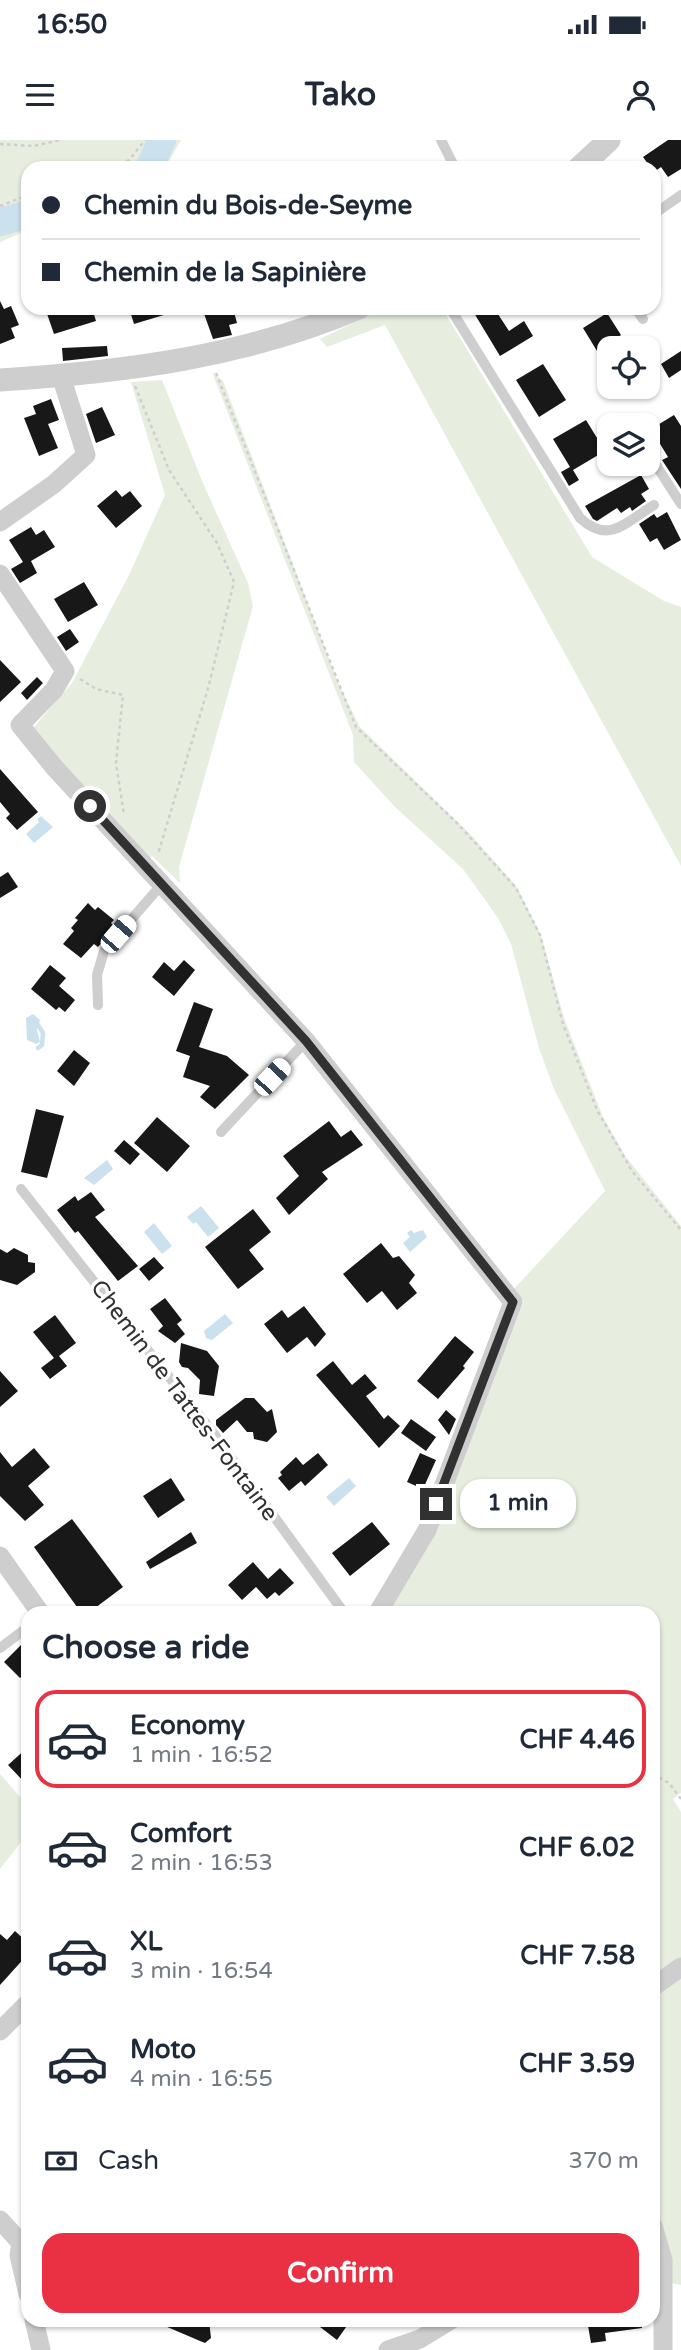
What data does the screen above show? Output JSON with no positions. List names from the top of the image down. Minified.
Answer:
{"streets":{"lane":["Chemin de Tattes-Fontaine"]},"page":{"status":"16:50","header":"Tako","banner":["Chemin du Bois-de-Seyme","Chemin de la Sapinière"],"bubble":"1 min","heading":"Choose a ride","list":[{"name":"Economy","note":"1 min · 16:52","value":"CHF 4.46"},{"name":"Comfort","note":"2 min · 16:53","value":"CHF 6.02"},{"name":"XL","note":"3 min · 16:54","value":"CHF 7.58"},{"name":"Moto","note":"4 min · 16:55","value":"CHF 3.59"}],"pay":["Cash","370 m"],"buttons":"Confirm"}}
